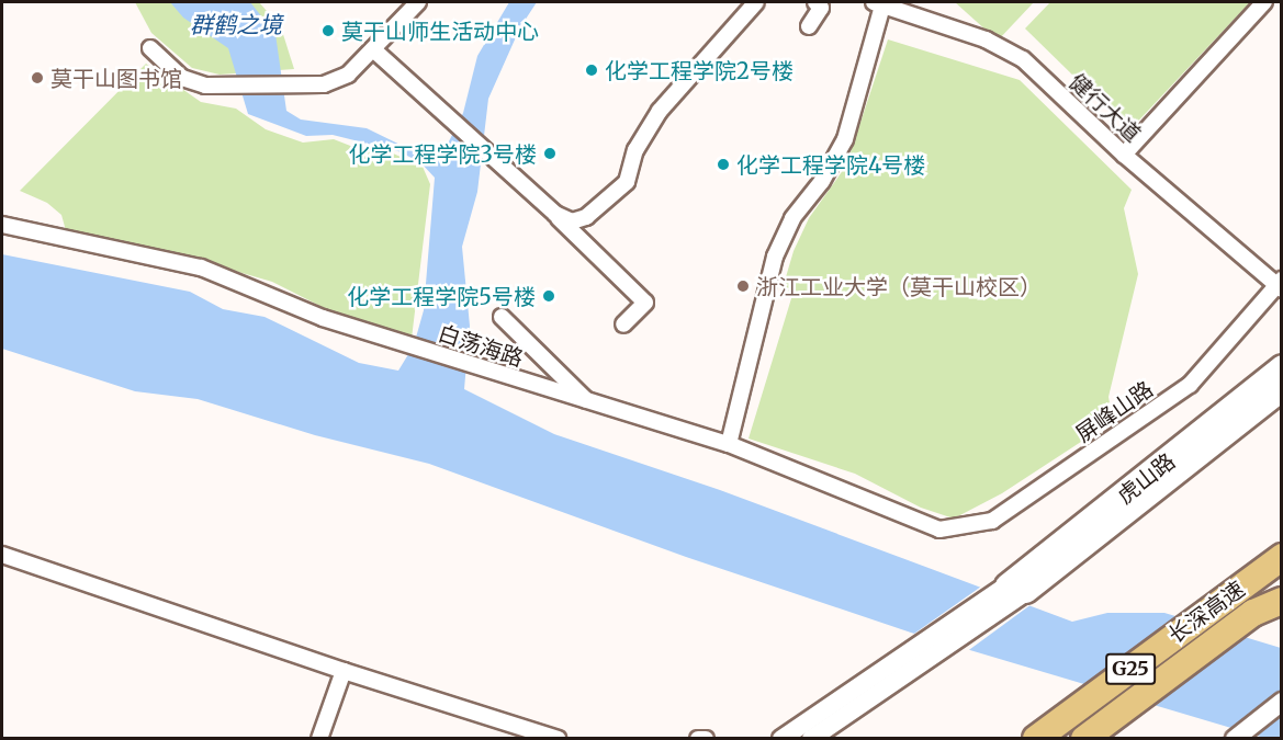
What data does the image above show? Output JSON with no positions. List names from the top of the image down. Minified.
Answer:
{"streets":{"highway":["长深高速","G25"],"main road":["虎山路"],"street":["健行大道","白荡海路","屏峰山路"]},"crossings":[["健行大道","屏峰山路"],["白荡海路","屏峰山路"]],"water":["群鹤之境"],"places":["莫干山师生活动中心","化学工程学院2号楼","莫干山图书馆","化学工程学院3号楼","化学工程学院4号楼","浙江工业大学（莫干山校区）","化学工程学院5号楼"]}
